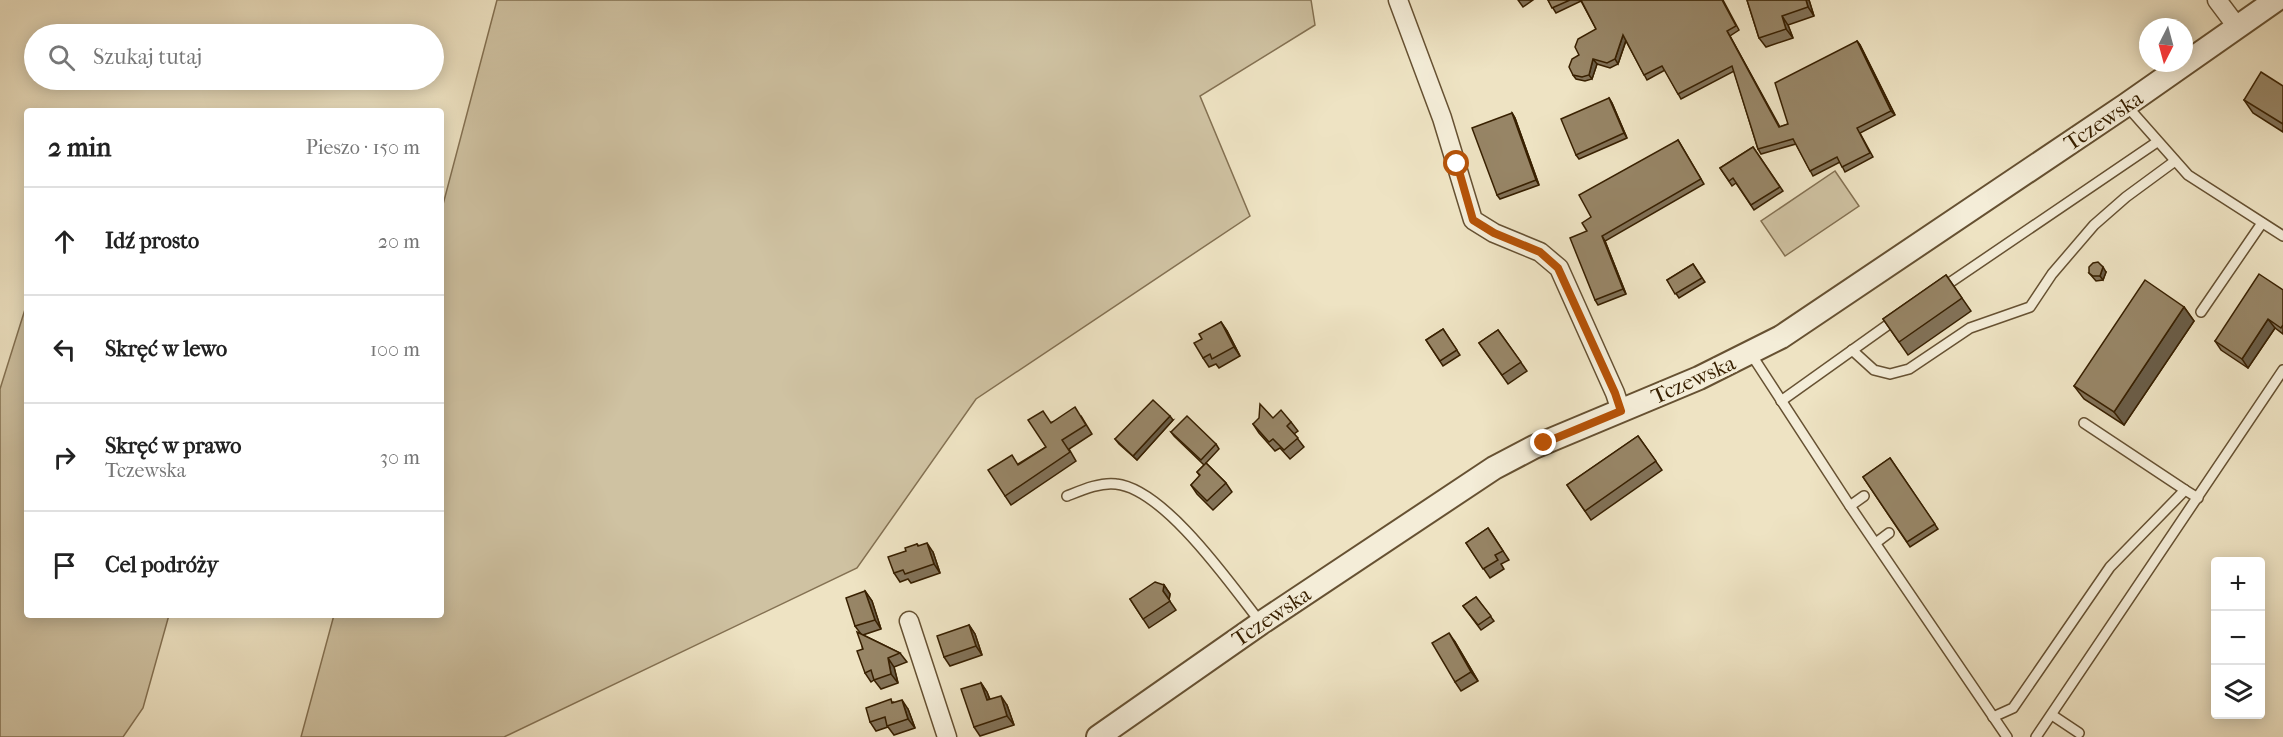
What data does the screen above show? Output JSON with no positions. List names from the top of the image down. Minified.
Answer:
{"streets":{"street":["Tczewska"]},"north":"bottom","page":{"search":"Szukaj tutaj","heading":["2 min","Pieszo · 150 m"],"list":[["Idź prosto","20 m"],["Skręć w lewo","100 m"],["Skręć w prawo","Tczewska","30 m"],"Cel podróży"],"map_buttons":["+","−"]}}
